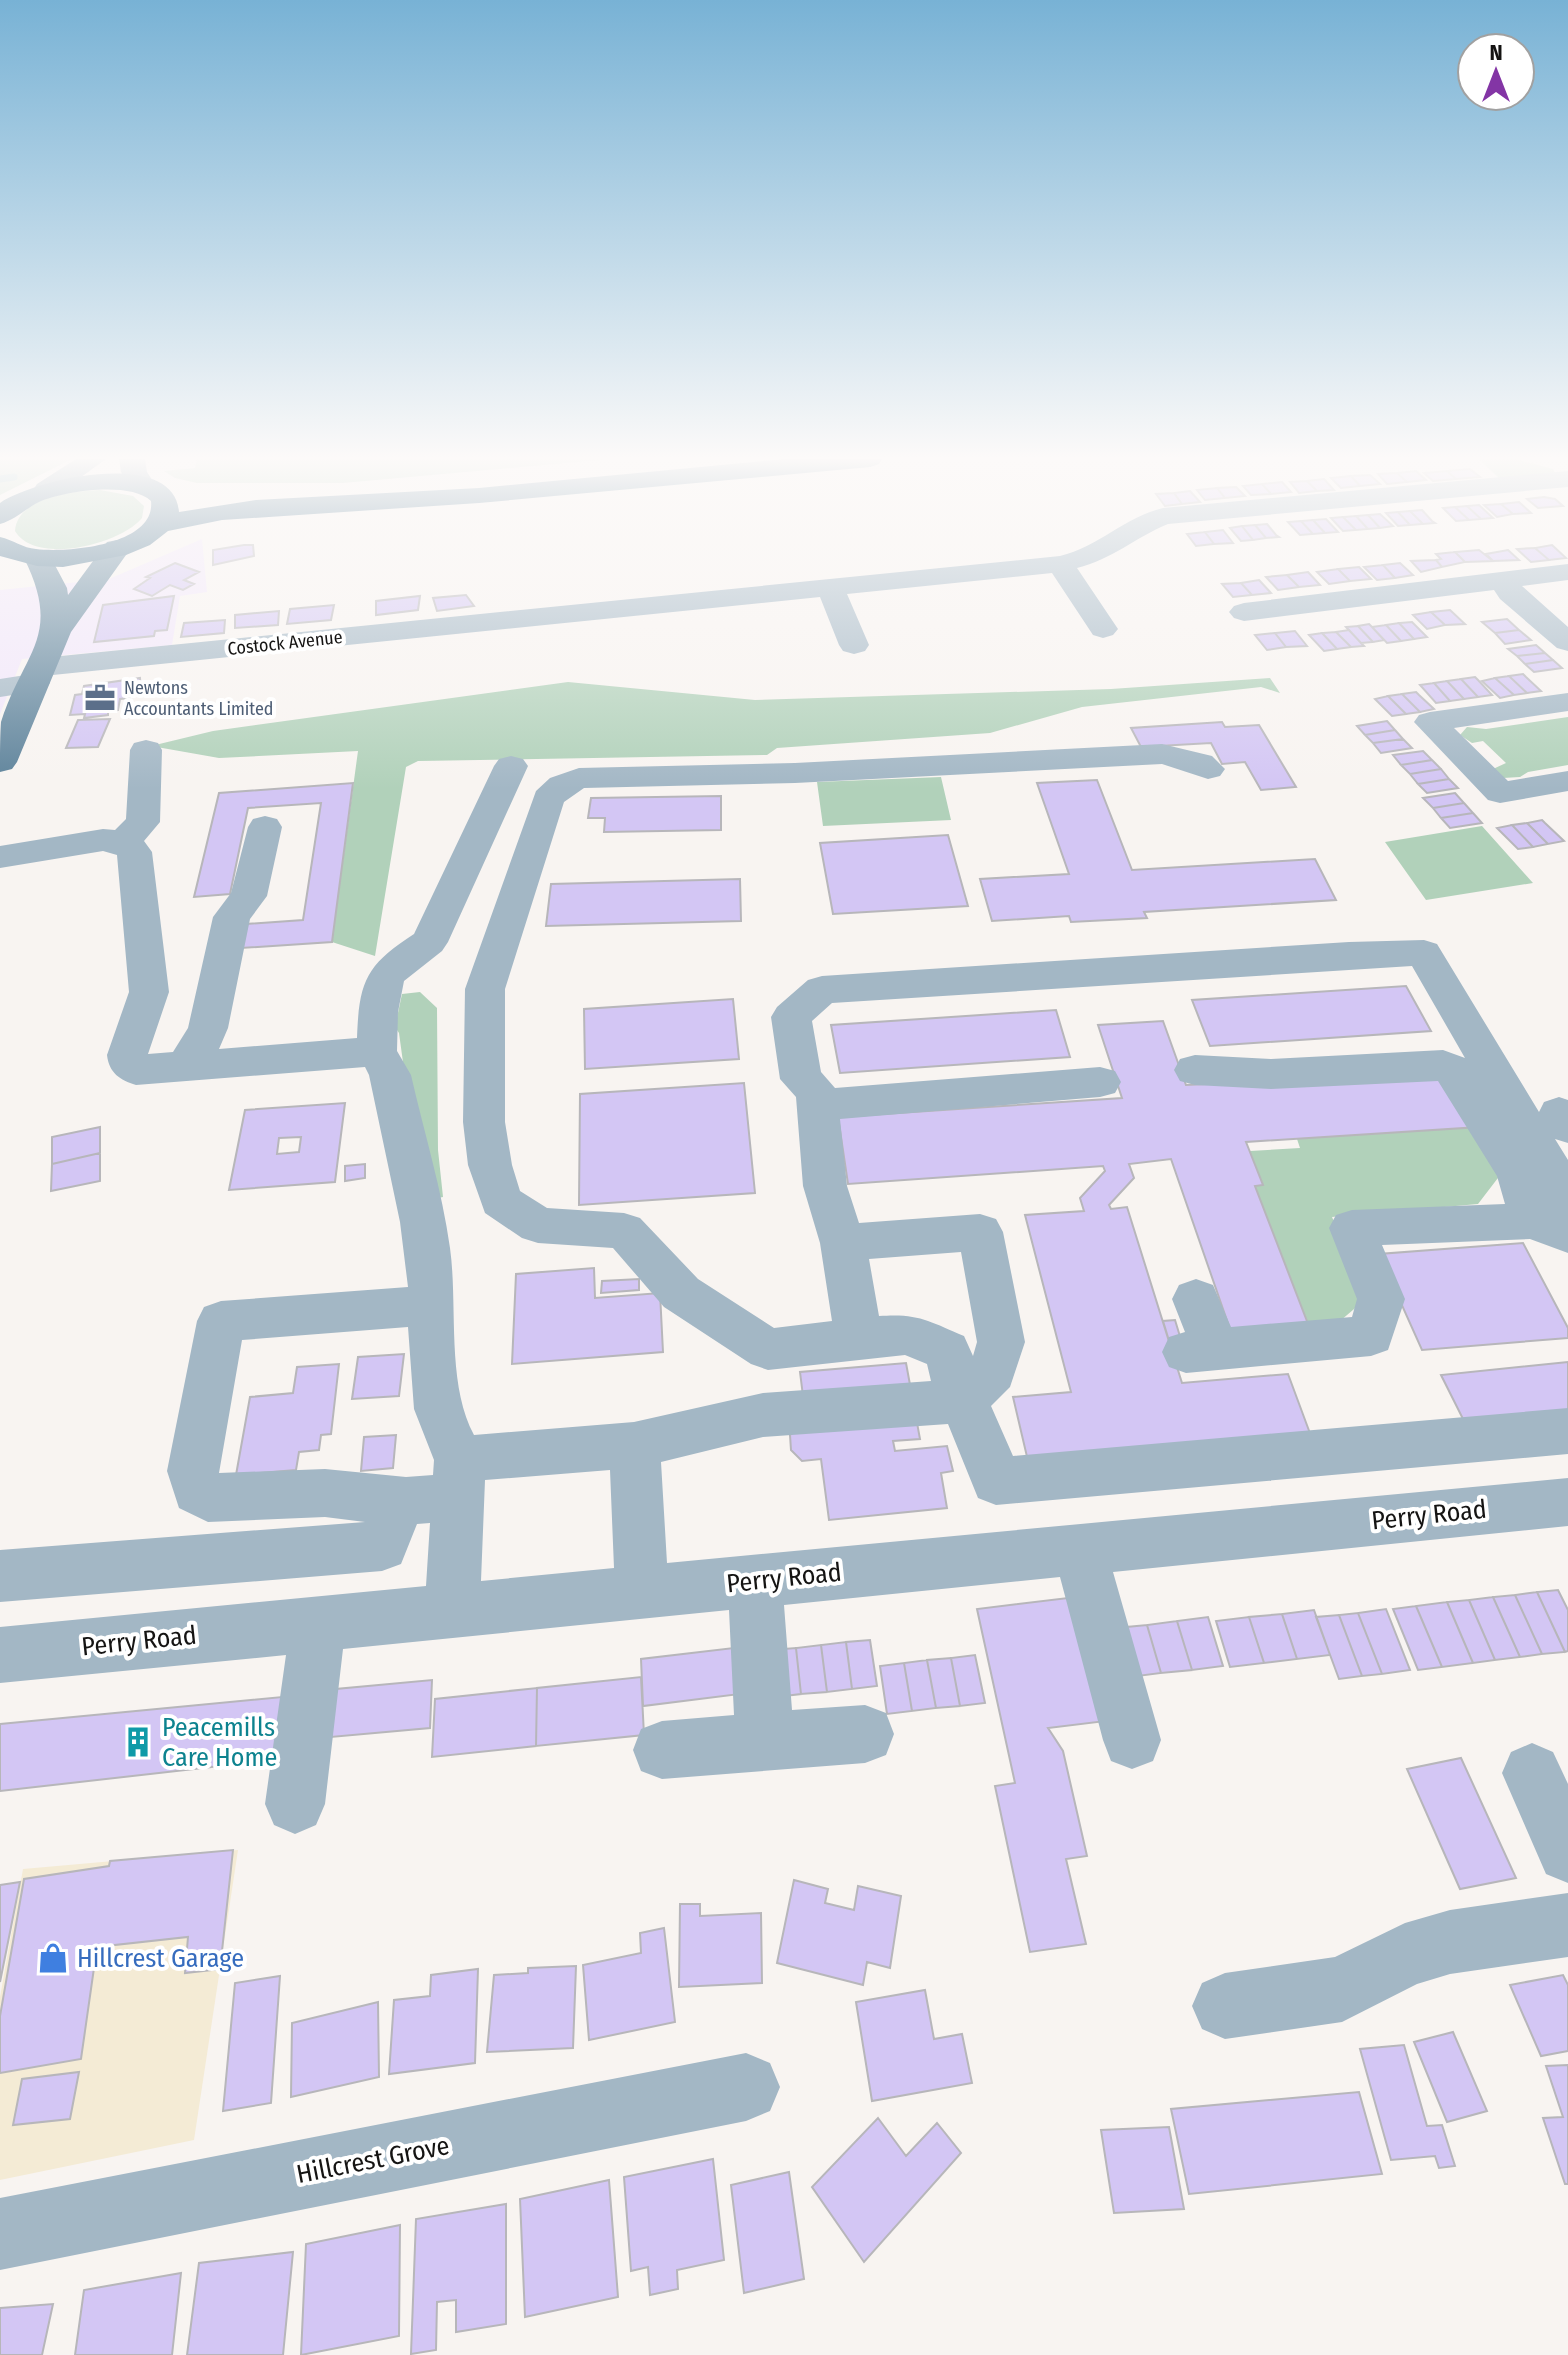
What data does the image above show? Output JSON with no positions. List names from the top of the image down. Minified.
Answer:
{"streets":{"street":["Costock Avenue","Perry Road","Hillcrest Grove"]},"places":{"office":["Newtons Accountants Limited"],"building":["Peacemills Care Home"],"shop":["Hillcrest Garage"]},"north":"top"}
